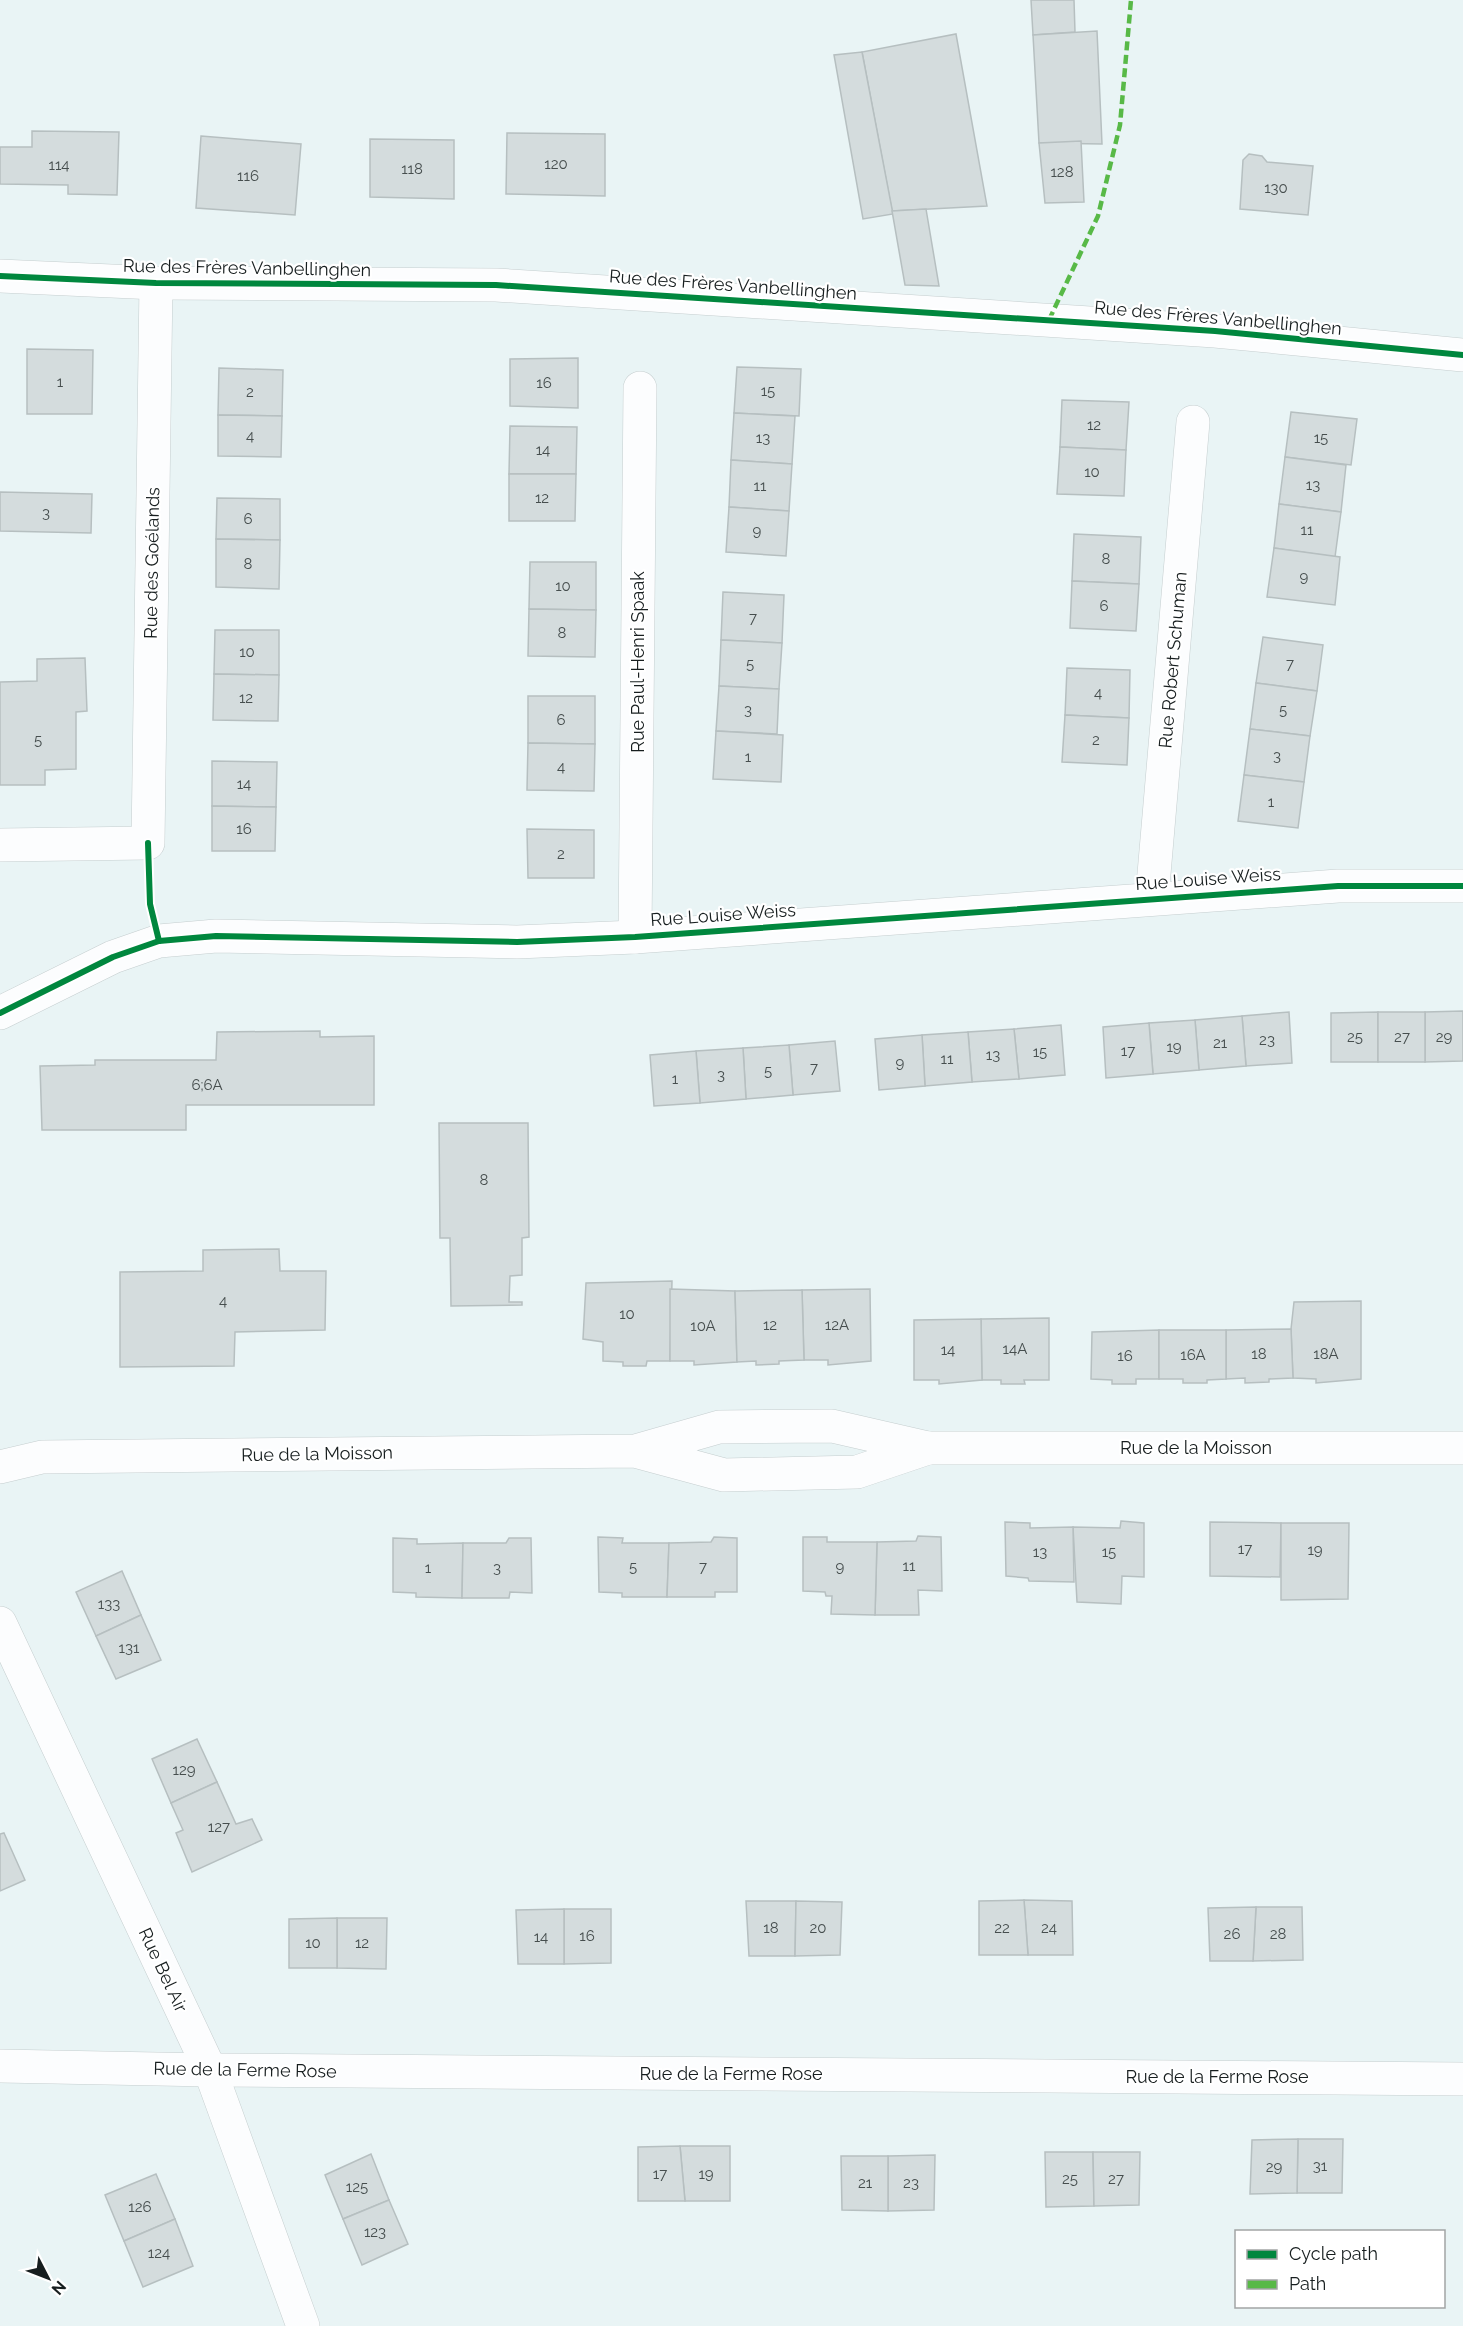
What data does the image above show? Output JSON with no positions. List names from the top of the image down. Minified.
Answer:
{"streets":{"street":["Rue des Frères Vanbellinghen","Rue des Goélands","Rue Robert Schuman","Rue Paul-Henri Spaak","Rue Louise Weiss","Rue de la Moisson","Rue Bel Air","Rue de la Ferme Rose"]},"crossings":[["Rue des Frères Vanbellinghen","Rue des Goélands"],["Rue Robert Schuman","Rue Louise Weiss"],["Rue Paul-Henri Spaak","Rue Louise Weiss"],["Rue Bel Air","Rue de la Ferme Rose"]],"house_numbers":["120","114","118","128","116","130","1","16","15","2","12","4","13","15","14","10","13","11","12","3","6","11","9","8","8","9","10","6","7","8","10","5","7","4","12","3","5","6","5","2","3","1","4","14","1","16","2","25","27","29","23","21","19","17","15","13","11","9","7","5","3","1","6;6A","8","4","10","12","12A","10A","14A","14","18","18A","16A","16","17","19","13","15","11","5","7","9","1","3","133","131","129","127","18","20","22","24","26","28","16","14","10","12","31","29","17","19","25","27","21","23","125","126","123","124"],"legend":["Cycle path","Path"],"north":"bottom right"}
